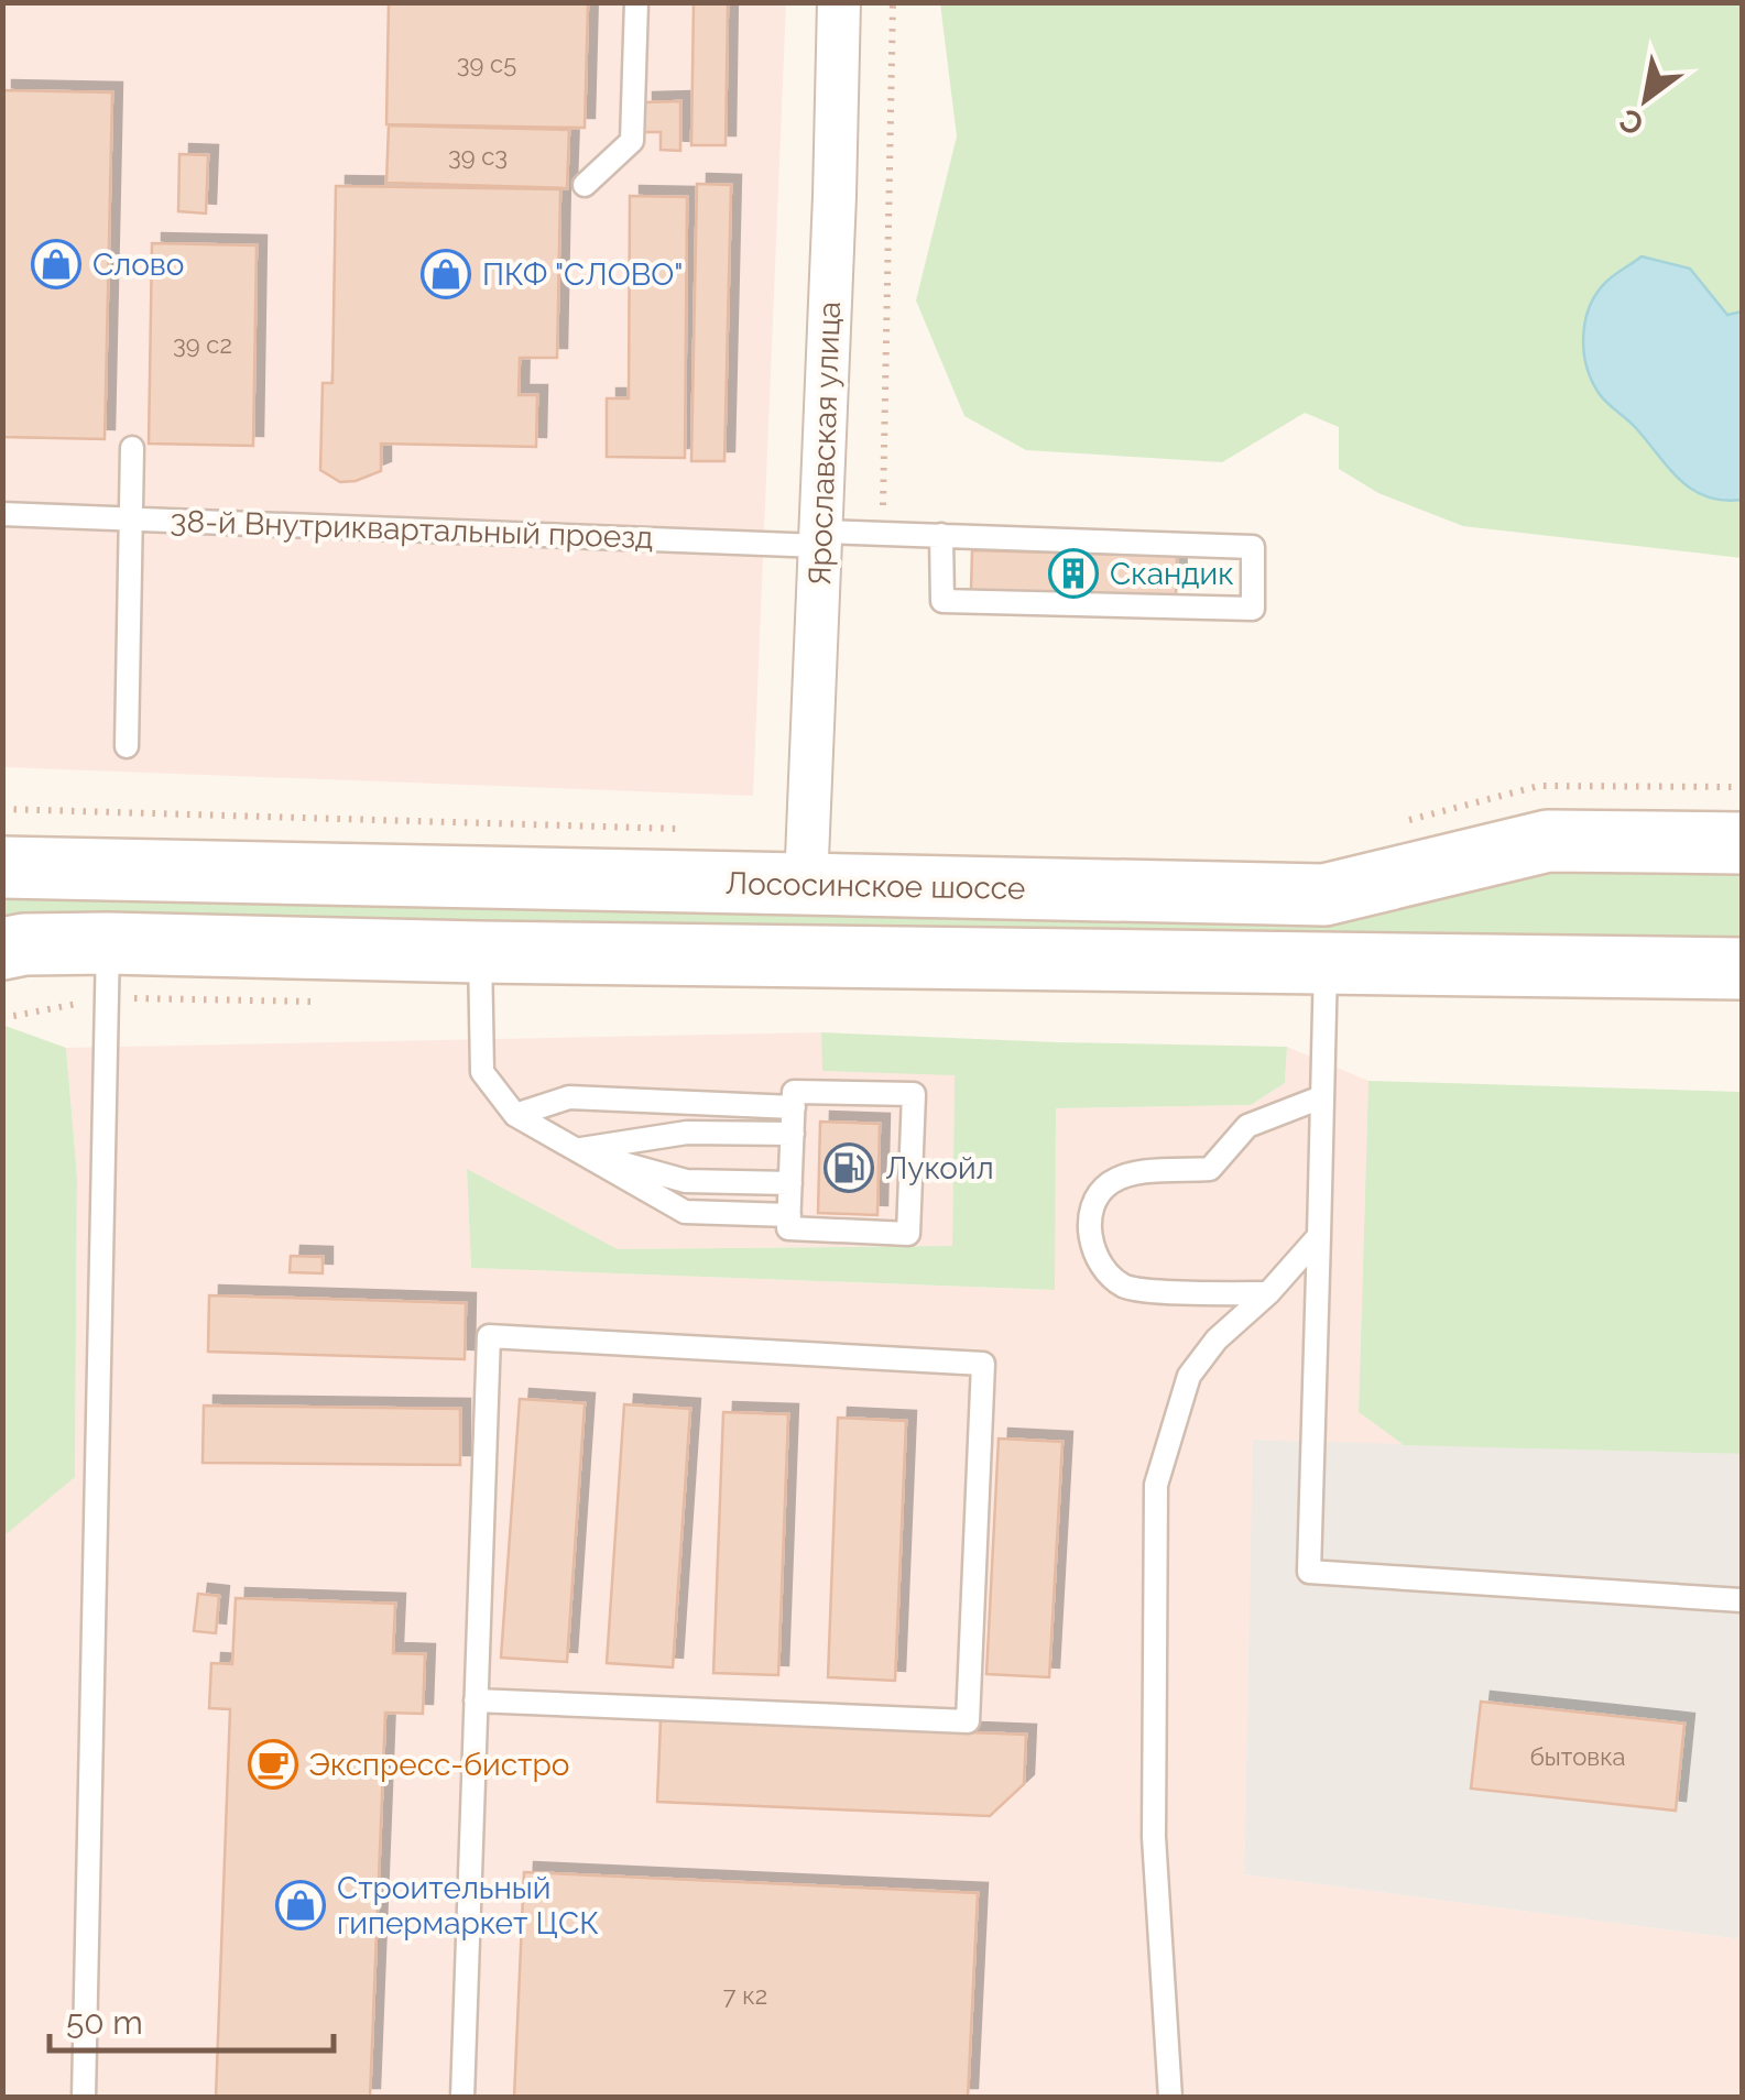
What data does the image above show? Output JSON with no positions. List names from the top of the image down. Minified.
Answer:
{"streets":{"street":["Ярославская улица","Лососинское шоссе"],"lane":["38-й Внутриквартальный проезд"]},"crossings":[["Ярославская улица","38-й Внутриквартальный проезд"],["Ярославская улица","Лососинское шоссе"]],"places":{"shop":["Слово","ПКФ \"СЛОВО\"","Строительный гипермаркет ЦСК"],"building":["Скандик"],"fuel station":["Лукойл"],"cafe":["Экспресс-бистро"]},"house_numbers":["39 с5","39 с3","39 с2","бытовка","7 к2"],"scale_bar":"50 m","north":"bottom left"}
